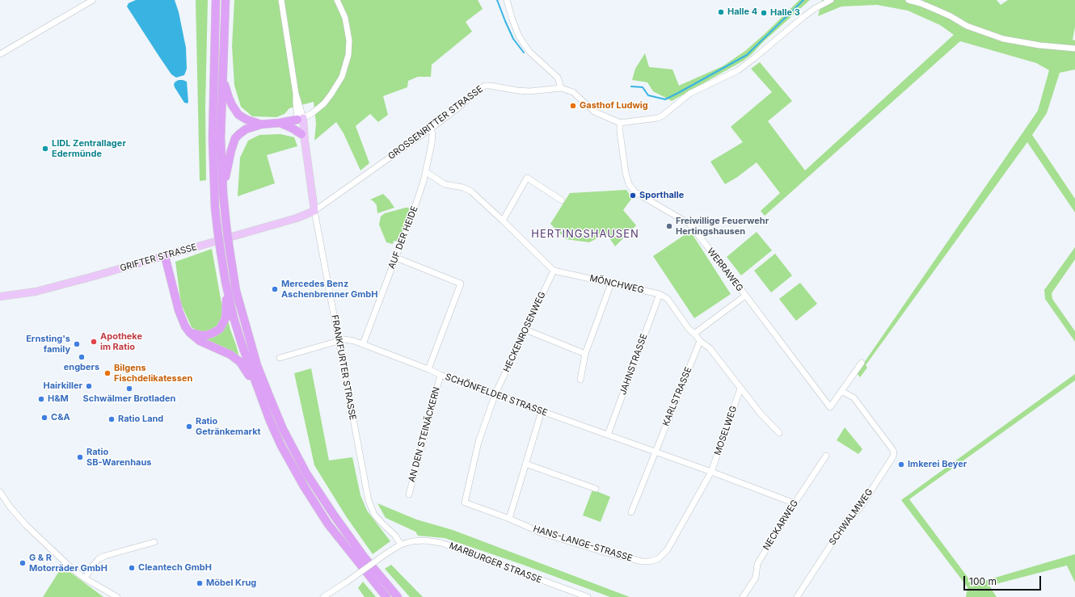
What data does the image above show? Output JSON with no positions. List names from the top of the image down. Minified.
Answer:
{"streets":{"main road":["GRIFTER STRASSE","FRANKFURTER STRASSE"],"street":["GROSSENRITTER STRASSE","AUF DER HEIDE","WERRAWEG","MÖNCHWEG","HECKENROSENWEG","JAHNSTRASSE","SCHÖNFELDER STRASSE","KARLSTRASSE","MOSELWEG","AN DEN STEINÄCKERN","SCHWALMWEG","NECKARWEG","HANS-LANGE-STRASSE","MARBURGER STRASSE"]},"crossings":[["GROSSENRITTER STRASSE","AUF DER HEIDE"],["GROSSENRITTER STRASSE","GRIFTER STRASSE"],["GROSSENRITTER STRASSE","WERRAWEG"],["GROSSENRITTER STRASSE","FRANKFURTER STRASSE"],["AUF DER HEIDE","SCHÖNFELDER STRASSE"],["GRIFTER STRASSE","FRANKFURTER STRASSE"],["WERRAWEG","SCHWALMWEG"],["MÖNCHWEG","HECKENROSENWEG"],["MÖNCHWEG","JAHNSTRASSE"],["MÖNCHWEG","KARLSTRASSE"],["MÖNCHWEG","MOSELWEG"],["HECKENROSENWEG","SCHÖNFELDER STRASSE"],["HECKENROSENWEG","HANS-LANGE-STRASSE"],["JAHNSTRASSE","SCHÖNFELDER STRASSE"],["FRANKFURTER STRASSE","SCHÖNFELDER STRASSE"],["FRANKFURTER STRASSE","MARBURGER STRASSE"],["SCHÖNFELDER STRASSE","KARLSTRASSE"],["SCHÖNFELDER STRASSE","MOSELWEG"],["SCHÖNFELDER STRASSE","AN DEN STEINÄCKERN"],["SCHÖNFELDER STRASSE","NECKARWEG"],["SCHÖNFELDER STRASSE","HANS-LANGE-STRASSE"],["MOSELWEG","HANS-LANGE-STRASSE"]],"districts":["HERTINGSHAUSEN"],"places":["Halle 4","Halle 3","Gasthof Ludwig","LIDL Zentrallager Edermünde","Sporthalle","Freiwillige Feuerwehr Hertingshausen","Mercedes Benz Aschenbrenner GmbH","Apotheke im Ratio","Ernsting's family","engbers","Bilgens Fischdelikatessen","Hairkiller","Schwälmer Brotladen","H&M","C&A","Ratio Land","Ratio Getränkemarkt","Ratio SB-Warenhaus","Imkerei Beyer","G & R Motorräder GmbH","Cleantech GmbH","Möbel Krug"],"scale_bar":"100 m"}
